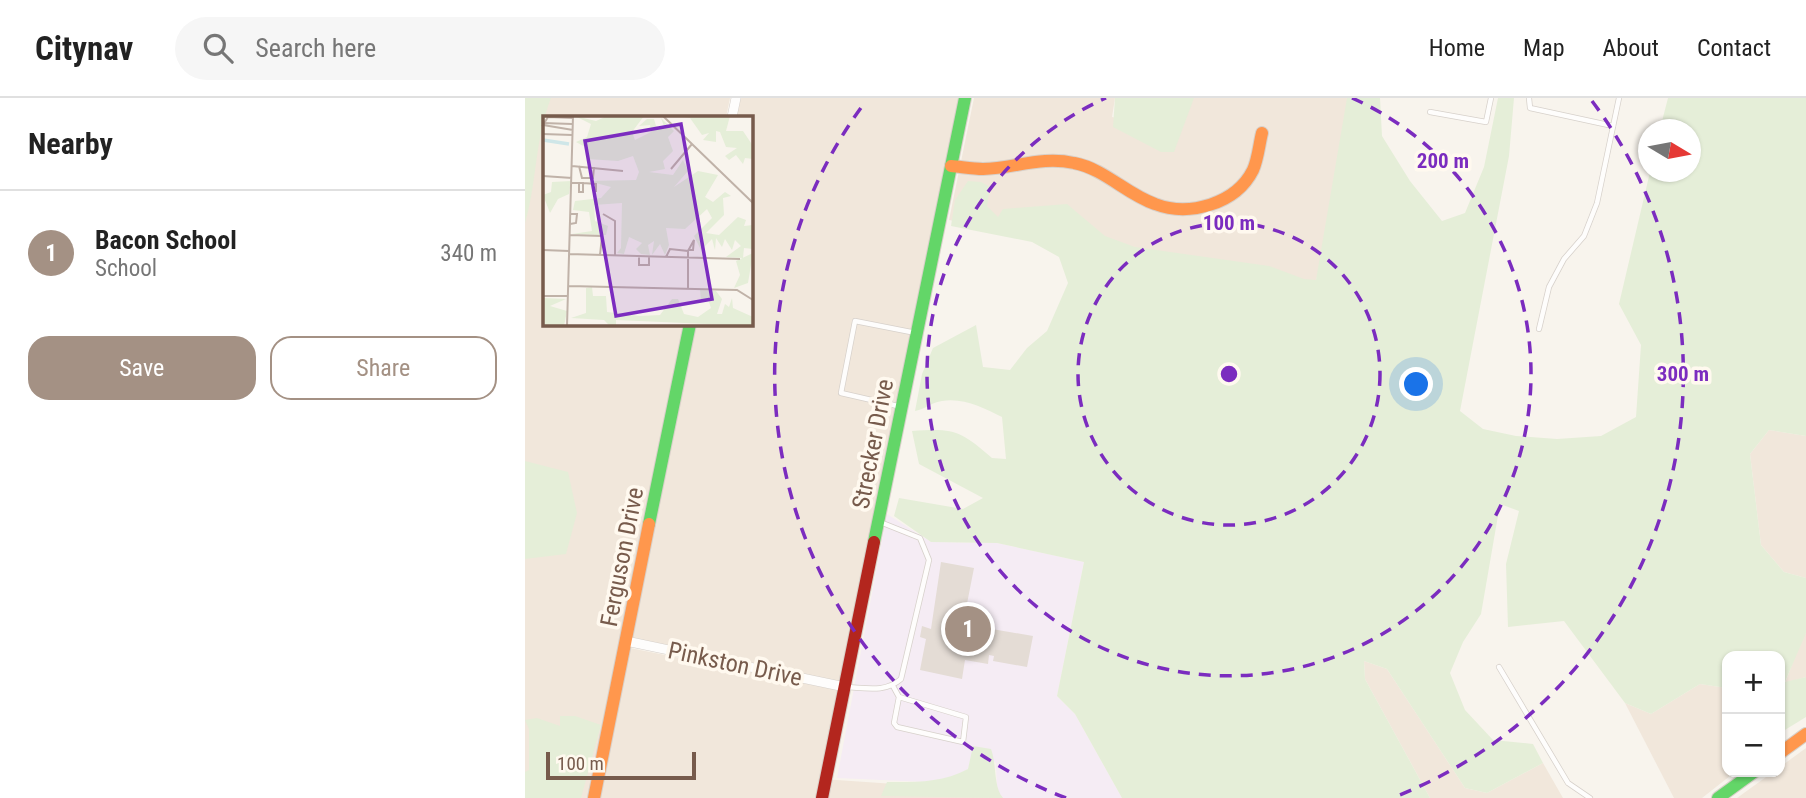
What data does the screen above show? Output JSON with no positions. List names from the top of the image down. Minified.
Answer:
{"streets":{"street":["Strecker Drive","Ferguson Drive","Pinkston Drive"]},"crossings":[["Strecker Drive","Pinkston Drive"],["Ferguson Drive","Pinkston Drive"]],"scale_bar":"100 m","north":"right","page":{"header":"Citynav","search":"Search here","nav":["Home","Map","About","Contact"],"heading":"Nearby","list":[{"mark":"1","name":"Bacon School","note":"School","value":"340 m"}],"buttons":["Save","Share"],"pins":"1","map_buttons":["+","−"],"scale":"100 m"},"rings":["200 m","100 m","300 m"]}
